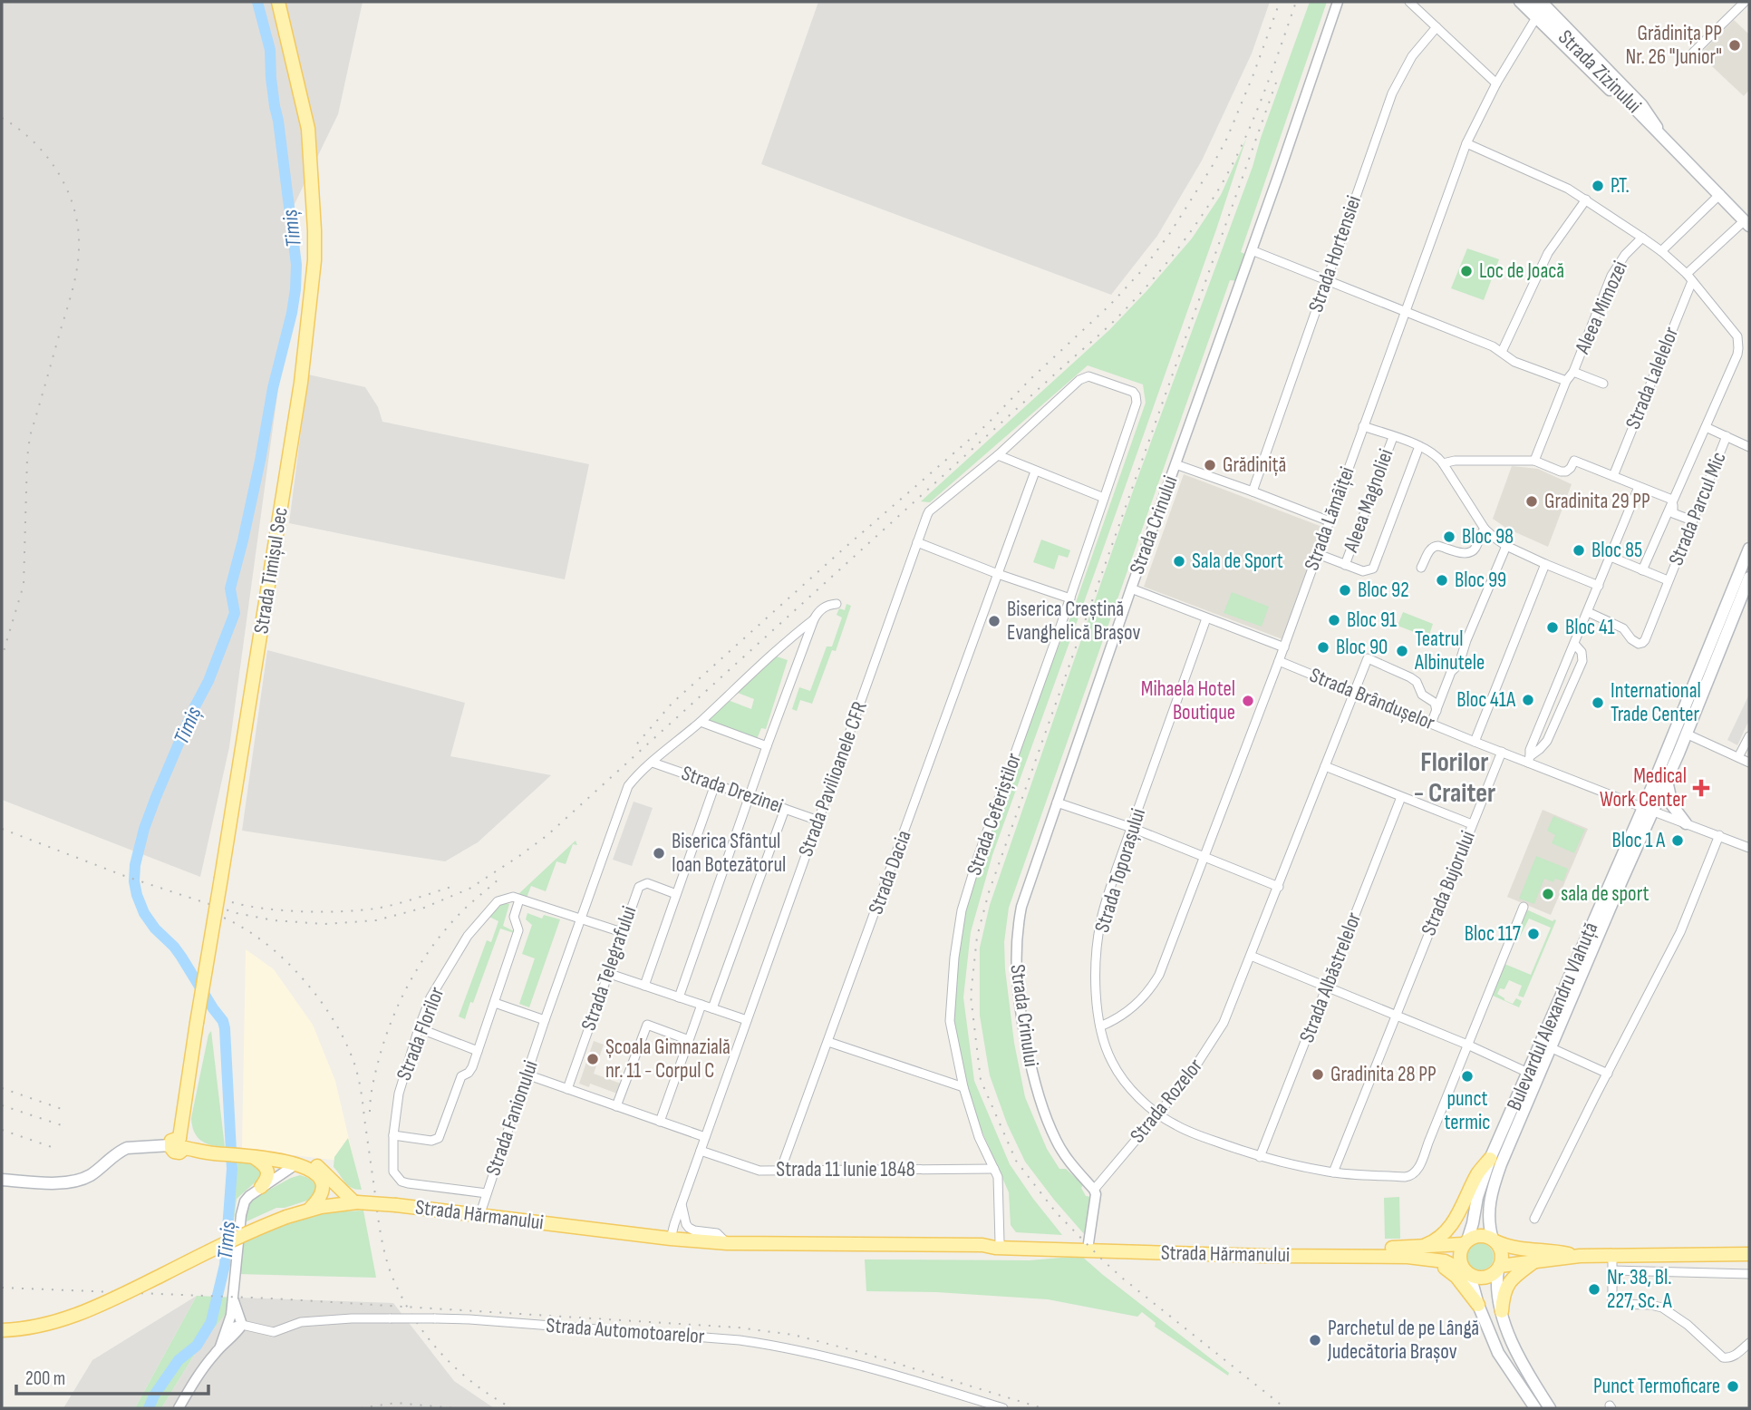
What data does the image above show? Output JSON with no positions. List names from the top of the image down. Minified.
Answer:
{"streets":{"main road":["Strada Zizinului","Strada Timișul Sec","Bulevardul Alexandru Vlahuță","Strada Hărmanului"],"street":["Strada Hortensiei","Aleea Mimozei","Strada Lalelelor","Aleea Magnoliei","Strada Parcul Mic","Strada Lămâiței","Strada Crinului","Strada Brândușelor","Strada Pavilioanele CFR","Strada Drezinei","Strada Ceferiștilor","Strada Toporașului","Strada Dacia","Strada Bujorului","Strada Telegrafului","Strada Albăstrelelor","Strada Florilor","Strada Rozelor","Strada Fanionului","Strada 11 Iunie 1848","Strada Automotoarelor"]},"crossings":[["Strada Zizinului","Strada Lămâiței"],["Aleea Mimozei","Strada Lămâiței"],["Strada Lalelelor","Strada Parcul Mic"],["Aleea Magnoliei","Strada Lămâiței"],["Strada Lămâiței","Strada Brândușelor"],["Strada Lămâiței","Strada Toporașului"],["Strada Crinului","Strada Rozelor"],["Strada Brândușelor","Strada Bujorului"],["Strada Brândușelor","Bulevardul Alexandru Vlahuță"],["Strada Brândușelor","Strada Rozelor"],["Strada Pavilioanele CFR","Strada Drezinei"],["Strada Pavilioanele CFR","Strada Ceferiștilor"],["Strada Pavilioanele CFR","Strada 11 Iunie 1848"],["Strada Pavilioanele CFR","Strada Hărmanului"],["Strada Drezinei","Strada Fanionului"],["Strada Ceferiștilor","Strada 11 Iunie 1848"],["Strada Ceferiștilor","Strada Hărmanului"],["Strada Toporașului","Strada Bujorului"],["Strada Toporașului","Strada Albăstrelelor"],["Strada Toporașului","Strada Rozelor"],["Strada Dacia","Strada 11 Iunie 1848"],["Bulevardul Alexandru Vlahuță","Strada Hărmanului"],["Strada Florilor","Strada Fanionului"],["Strada Fanionului","Strada Hărmanului"]],"districts":["Florilor - Craiter"],"water":["Timiș"],"places":{"other":["Grădinița PP Nr. 26 \"Junior\"","P.T.","Loc de Joacă","Grădiniță","Gradinita 29 PP","Bloc 98","Bloc 85","Sala de Sport","Bloc 99","Bloc 92","Bloc 91","Biserica Creștină Evanghelică Brașov","Bloc 41","Bloc 90","Teatrul Albinutele","Bloc 41A","Mihaela Hotel Boutique","International Trade Center","Bloc 1 A","Biserica Sfântul Ioan Botezătorul","sala de sport","Bloc 117","Școala Gimnazială nr. 11 - Corpul C","Gradinita 28 PP","punct termic","Nr. 38, Bl. 227, Sc. A","Parchetul de pe Lângă Judecătoria Brașov","Punct Termoficare"],"health":["Medical Work Center"]},"scale_bar":"200 m"}
